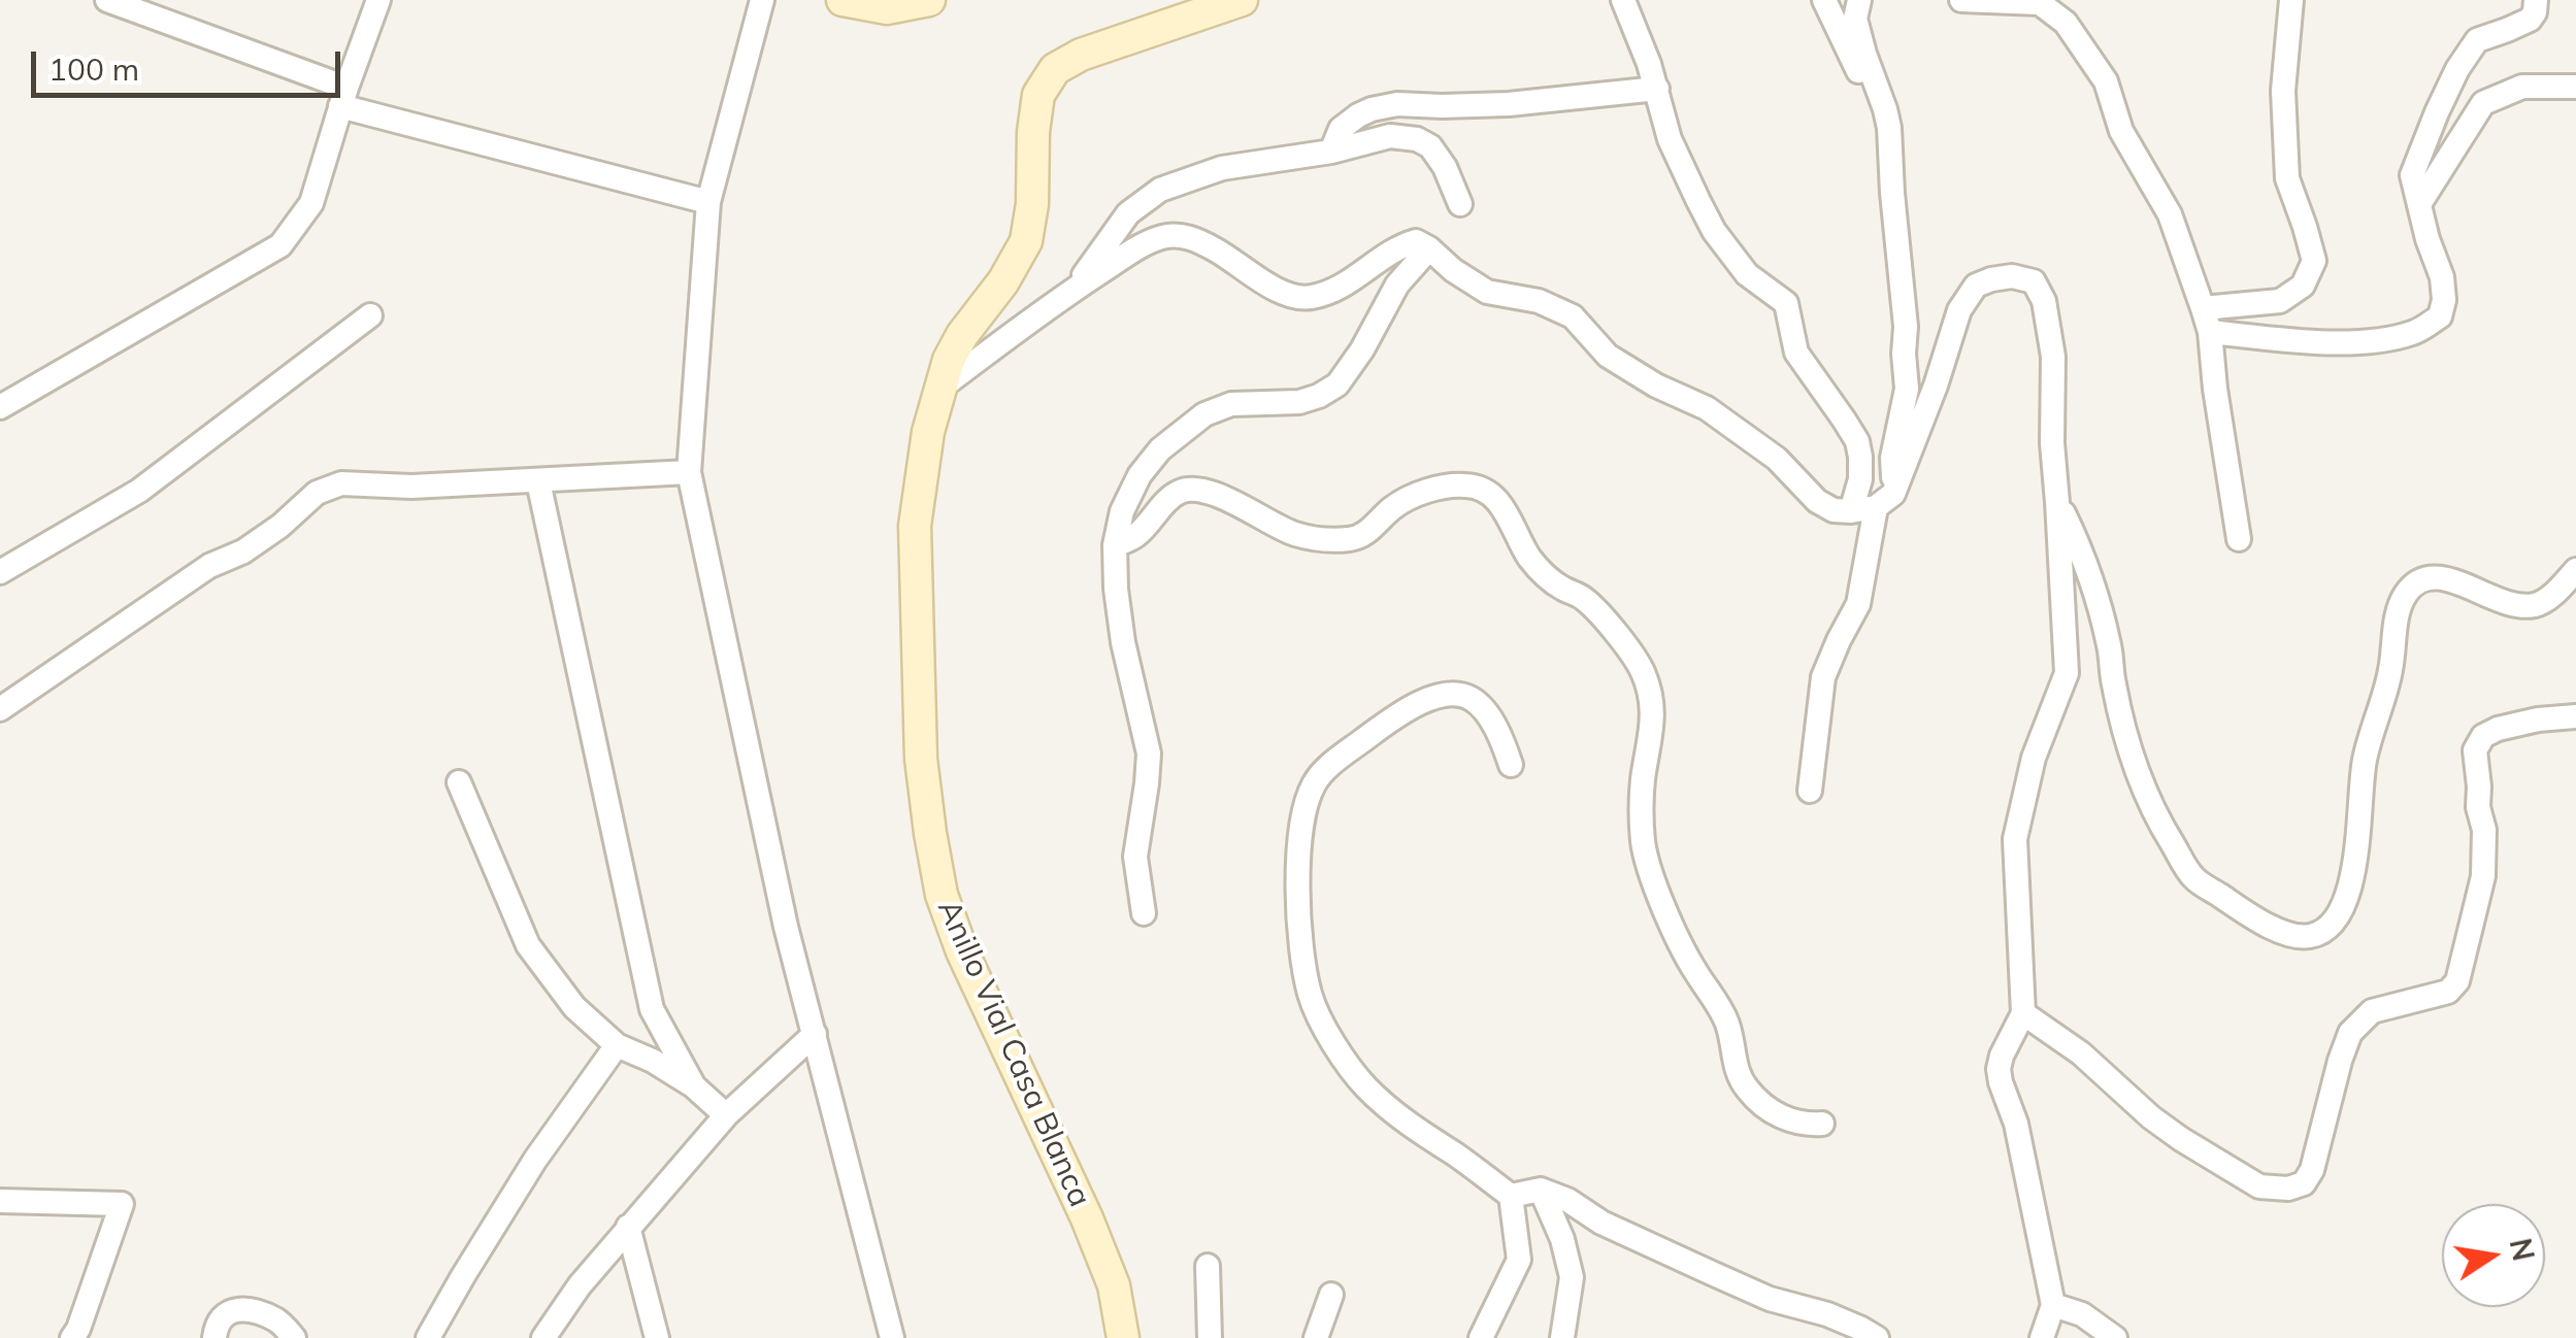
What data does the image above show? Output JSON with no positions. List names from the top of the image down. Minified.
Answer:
{"streets":{"main road":["Anillo Vial Casa Blanca"]},"scale_bar":"100 m","north":"right"}
